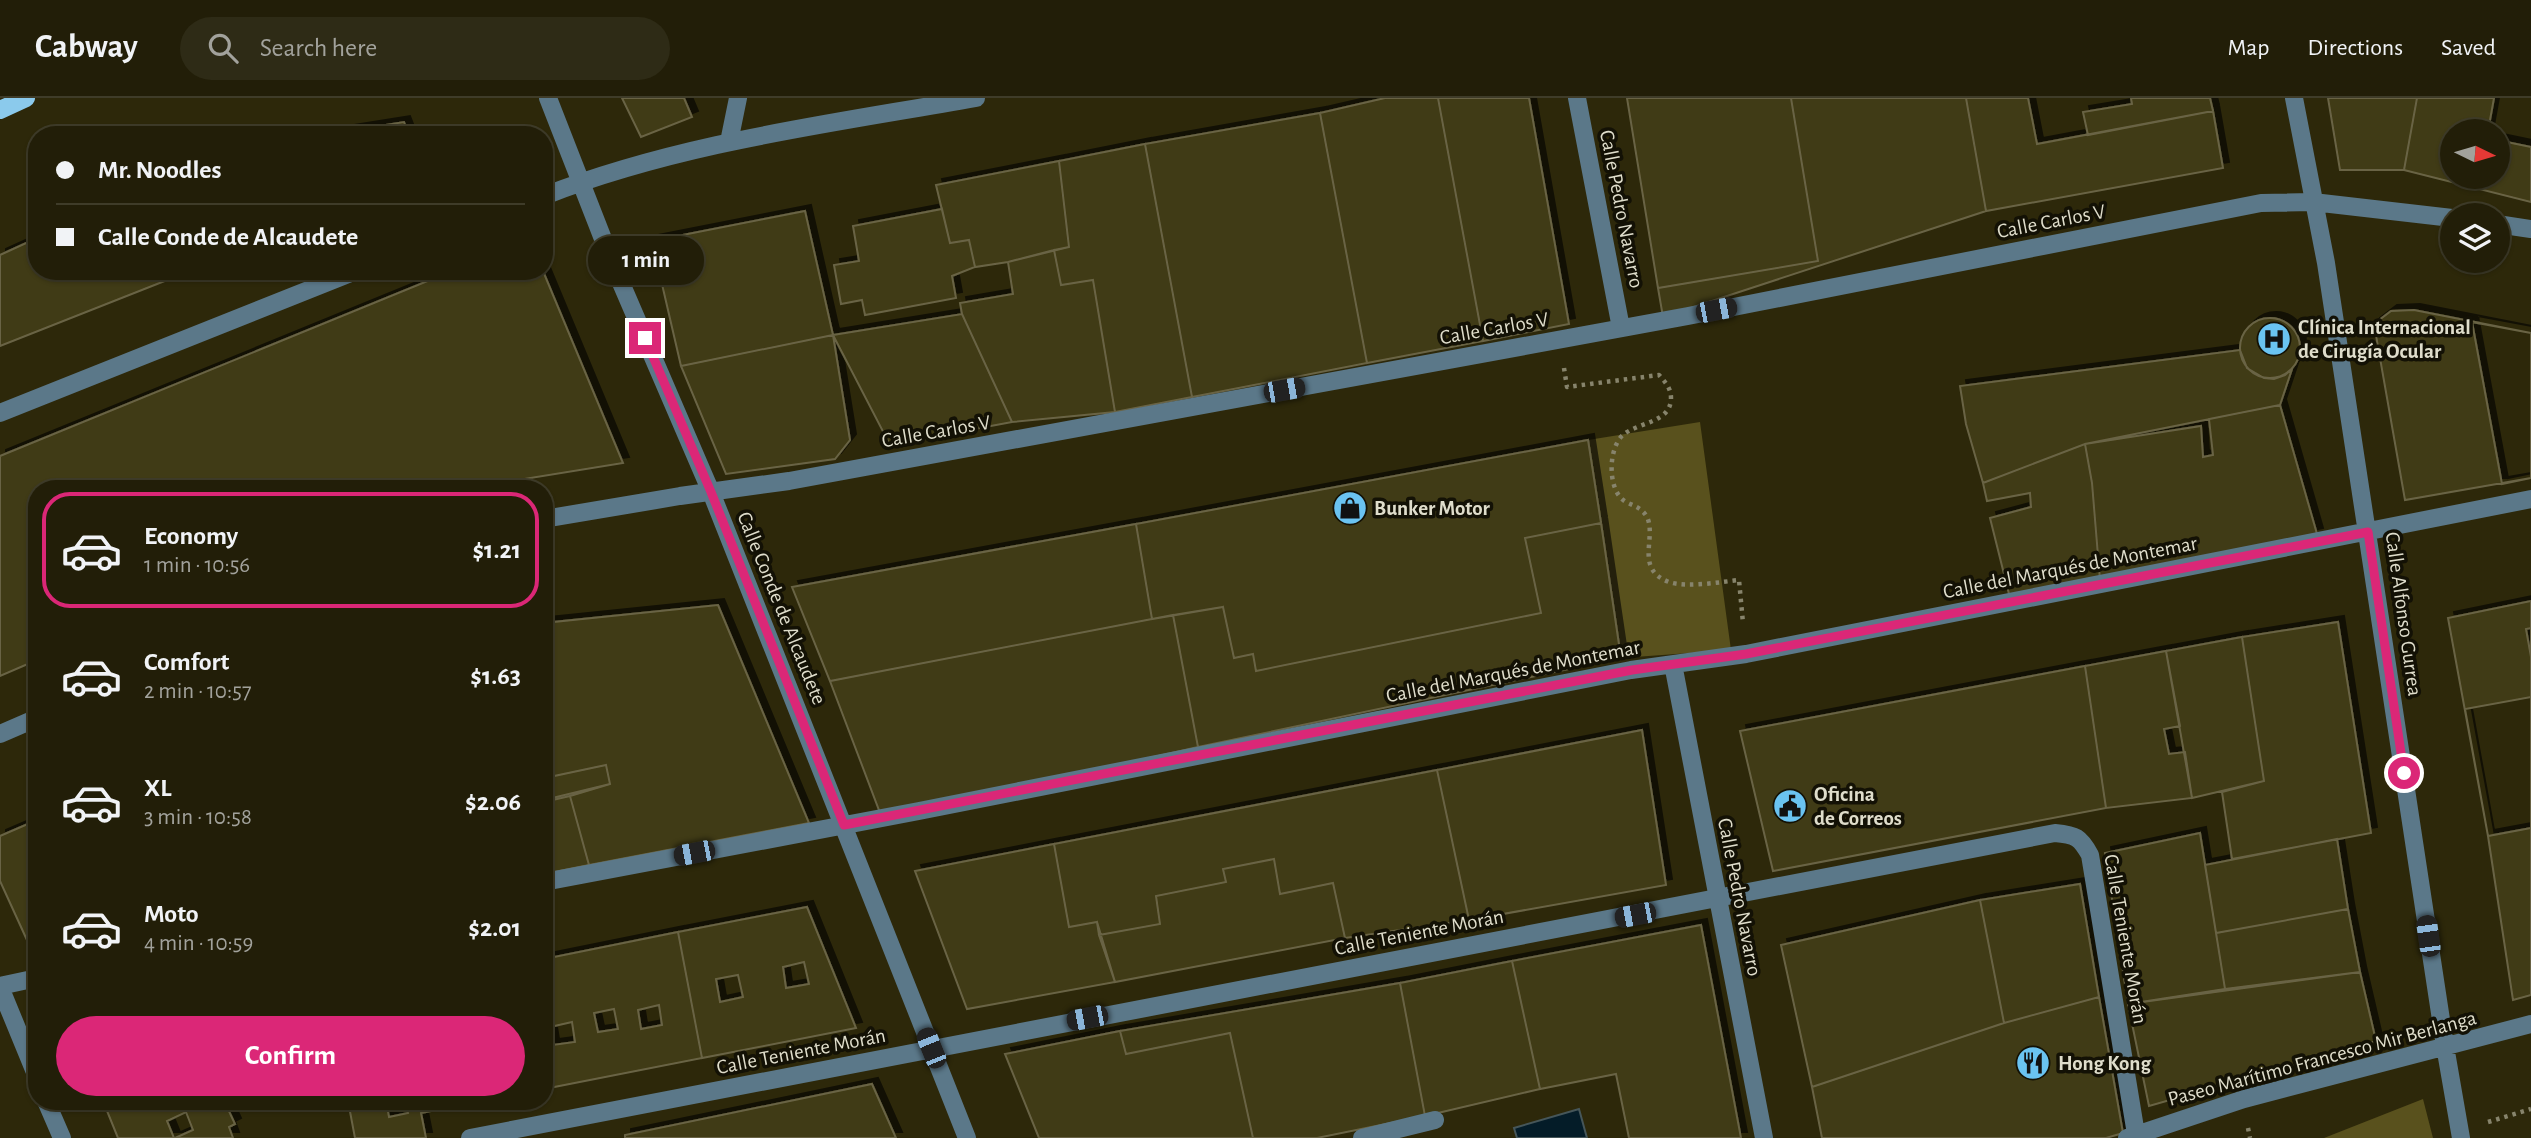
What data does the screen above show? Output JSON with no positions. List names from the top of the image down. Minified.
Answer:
{"streets":{"street":["Calle Pedro Navarro","Calle Carlos V","Calle del Marqués de Montemar","Calle Conde de Alcaudete","Calle Alfonso Gurrea","Calle Teniente Morán","Paseo Marítimo Francesco Mir Berlanga"]},"crossings":[["Calle Pedro Navarro","Calle Carlos V"],["Calle Pedro Navarro","Calle del Marqués de Montemar"],["Calle Pedro Navarro","Calle Teniente Morán"],["Calle Carlos V","Calle Conde de Alcaudete"],["Calle Carlos V","Calle Alfonso Gurrea"],["Calle del Marqués de Montemar","Calle Conde de Alcaudete"],["Calle del Marqués de Montemar","Calle Alfonso Gurrea"],["Calle Conde de Alcaudete","Calle Teniente Morán"],["Calle Alfonso Gurrea","Paseo Marítimo Francesco Mir Berlanga"],["Calle Teniente Morán","Paseo Marítimo Francesco Mir Berlanga"]],"places":{"hospital":["Clínica Internacional de Cirugía Ocular"],"shop":["Bunker Motor"],"public building":["Oficina de Correos"],"restaurant":["Hong Kong"]},"north":"right","page":{"header":"Cabway","search":"Search here","nav":["Map","Directions","Saved"],"banner":["Mr. Noodles","Calle Conde de Alcaudete"],"bubble":"1 min","list":[{"name":"Economy","note":"1 min · 10:56","value":"$1.21"},{"name":"Comfort","note":"2 min · 10:57","value":"$1.63"},{"name":"XL","note":"3 min · 10:58","value":"$2.06"},{"name":"Moto","note":"4 min · 10:59","value":"$2.01"}],"buttons":"Confirm"}}
